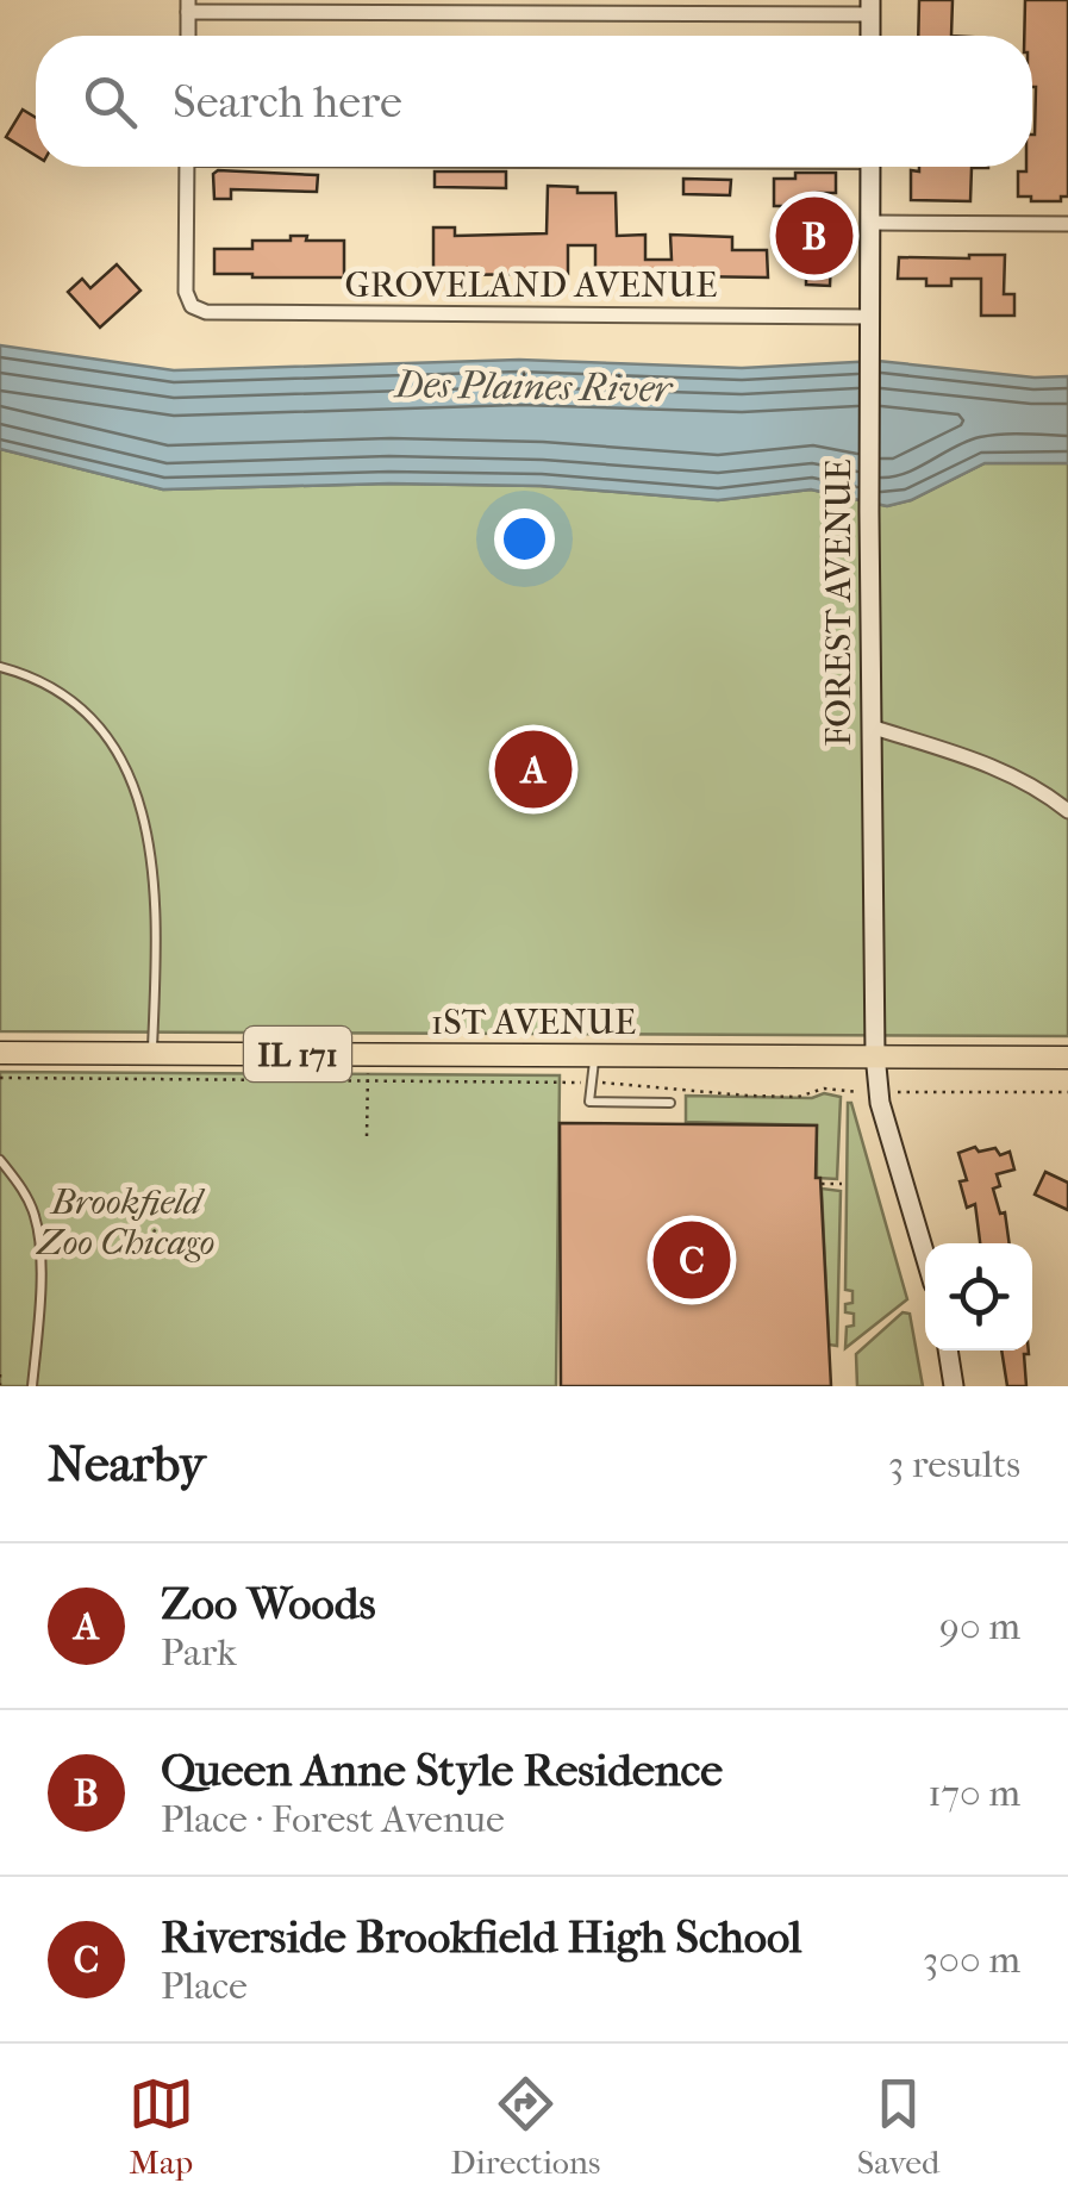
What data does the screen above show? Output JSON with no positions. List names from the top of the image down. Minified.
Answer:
{"streets":{"main road":["1ST AVENUE","IL 171"],"street":["GROVELAND AVENUE","FOREST AVENUE"]},"crossings":[["GROVELAND AVENUE","FOREST AVENUE"],["FOREST AVENUE","1ST AVENUE"]],"water":["Des Plaines River"],"parks":["Brookfield Zoo Chicago"],"page":{"search":"Search here","pins":["B","A","C"],"heading":["Nearby","3 results"],"list":[{"mark":"A","name":"Zoo Woods","note":"Park","value":"90 m"},{"mark":"B","name":"Queen Anne Style Residence","note":"Place · Forest Avenue","value":"170 m"},{"mark":"C","name":"Riverside Brookfield High School","note":"Place","value":"300 m"}],"nav":["Map","Directions","Saved"]}}
